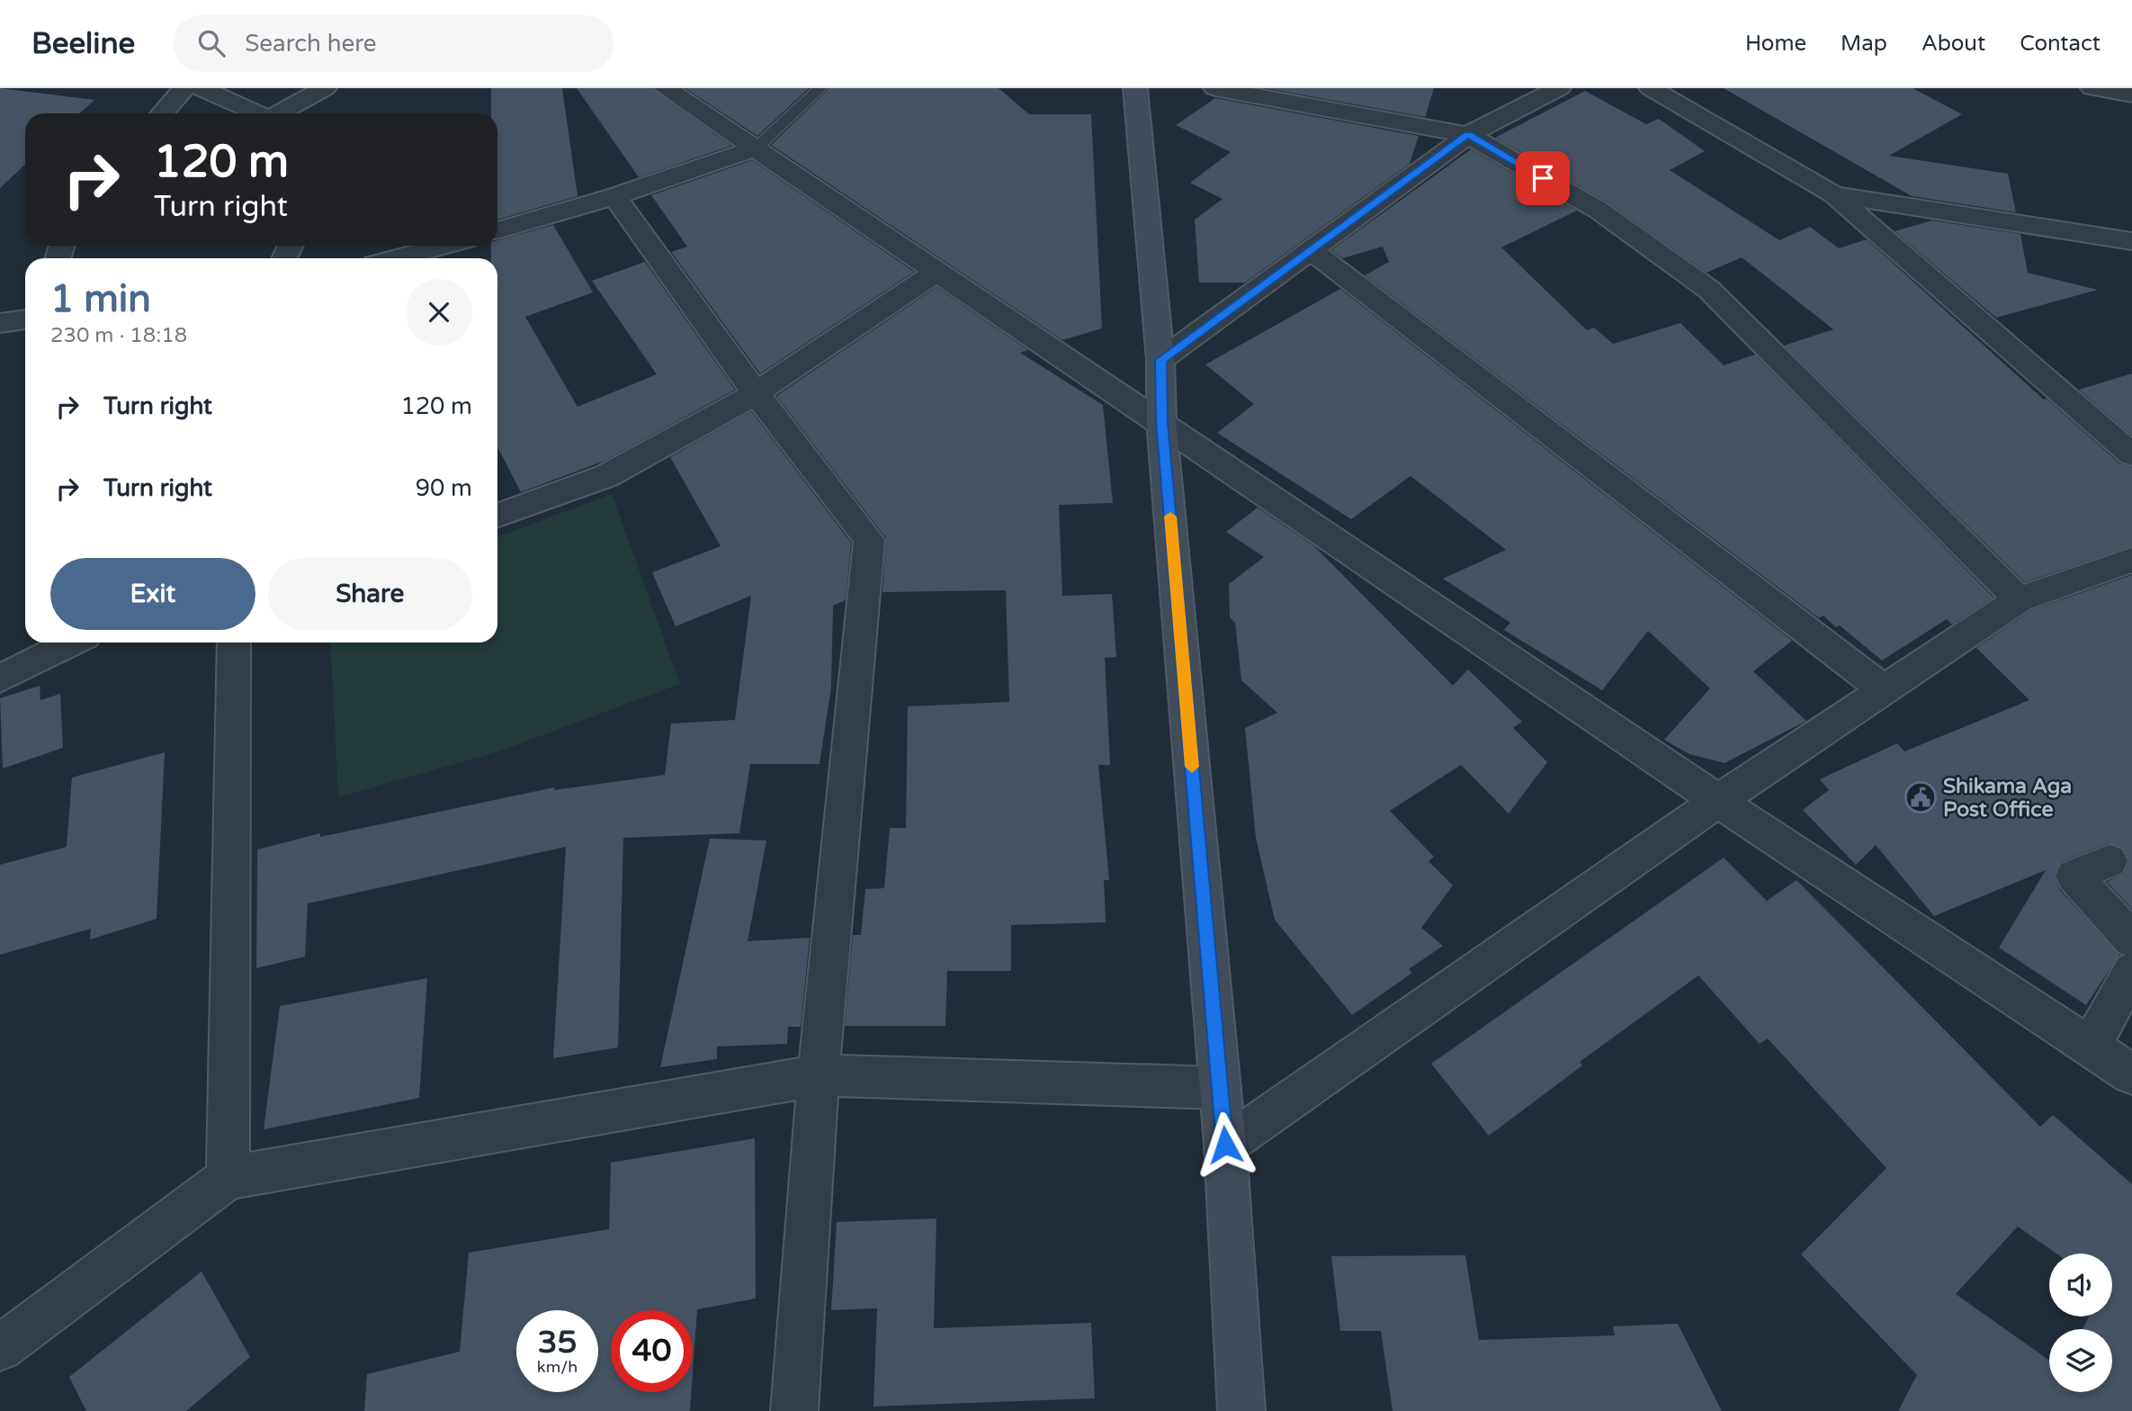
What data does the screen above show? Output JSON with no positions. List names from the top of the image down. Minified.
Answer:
{"places":{"public building":["Shikama Aga Post Office"]},"page":{"header":"Beeline","search":"Search here","nav":["Home","Map","About","Contact"],"turn":["120 m","Turn right"],"heading":["1 min","230 m · 18:18"],"list":[{"name":"Turn right","value":"120 m"},{"name":"Turn right","value":"90 m"}],"buttons":["Exit","Share"],"speed":"35 km/h","limit":"40"}}
